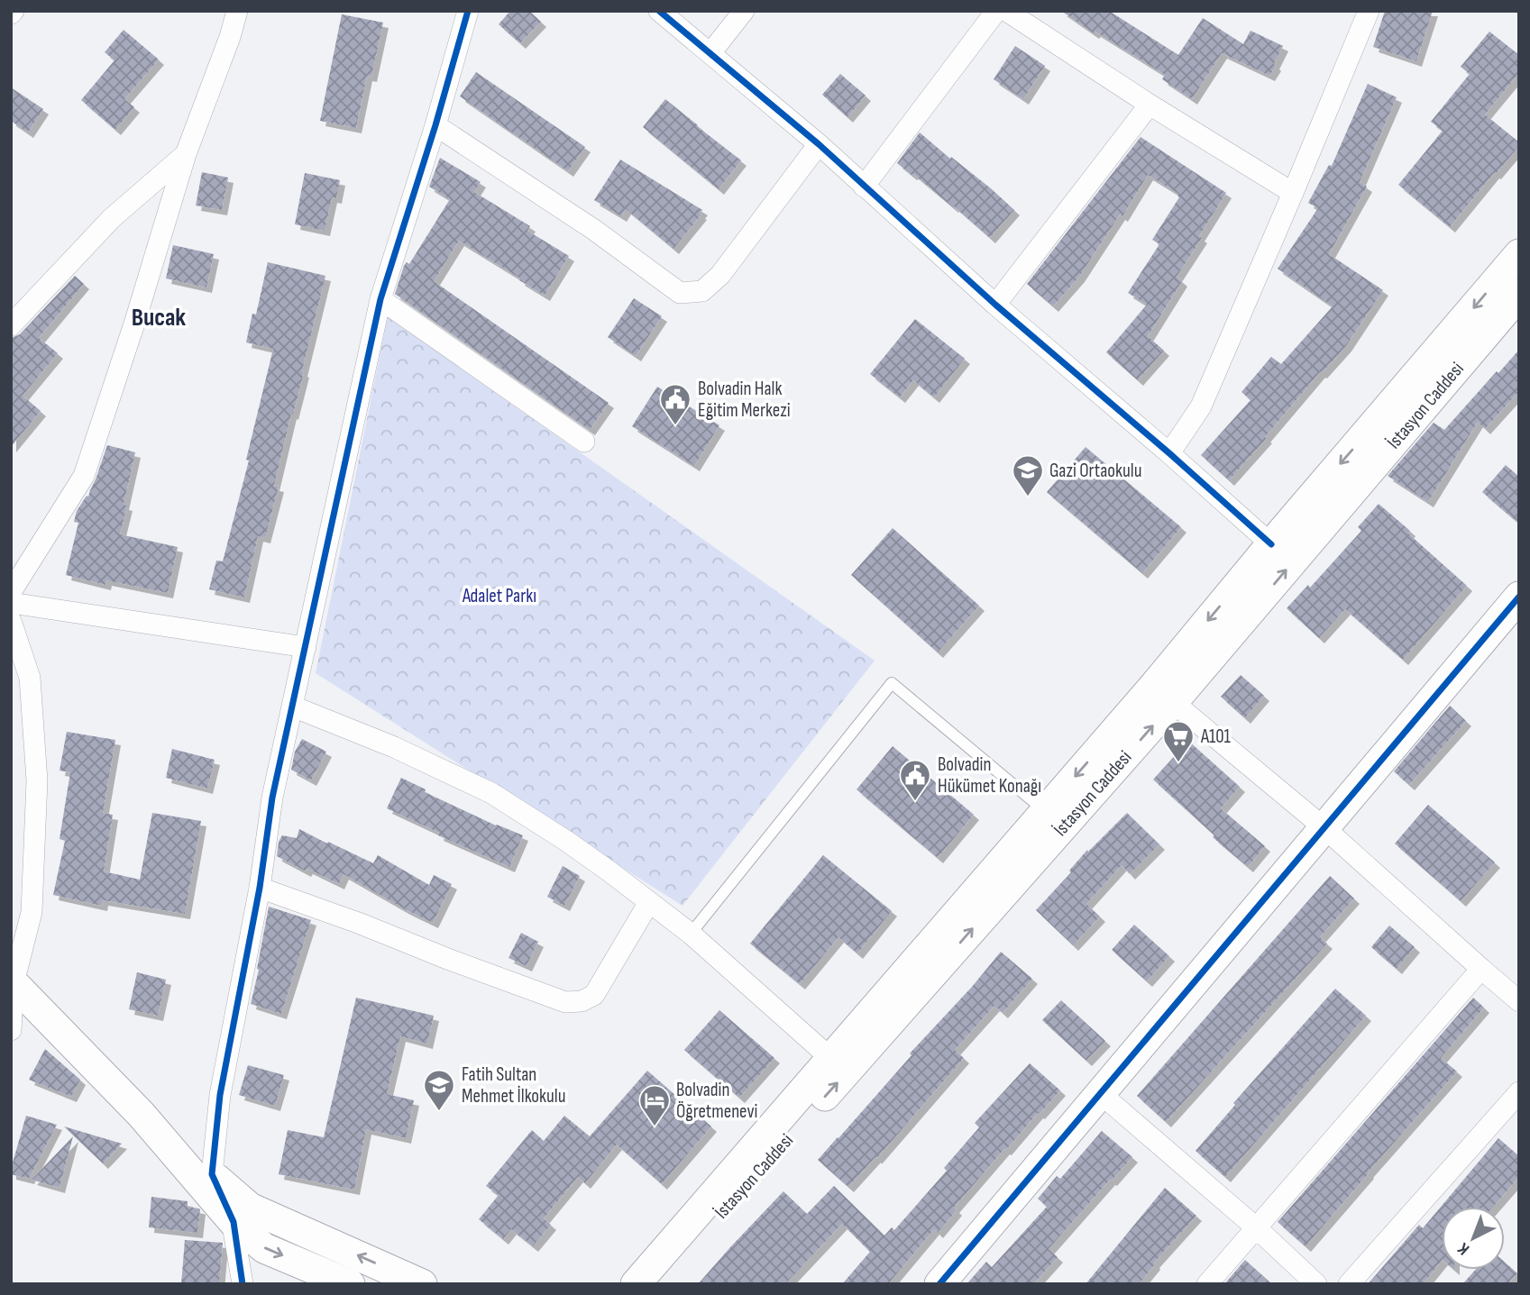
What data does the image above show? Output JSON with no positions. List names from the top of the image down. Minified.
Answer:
{"streets":{"main road":["İstasyon Caddesi"]},"districts":["Bucak"],"parks":["Adalet Parkı"],"places":{"public building":["Bolvadin Halk Eğitim Merkezi","Bolvadin Hükümet Konağı"],"school or university":["Gazi Ortaokulu","Fatih Sultan Mehmet İlkokulu"],"supermarket":["A101"],"hotel":["Bolvadin Öğretmenevi"]},"north":"bottom left"}
